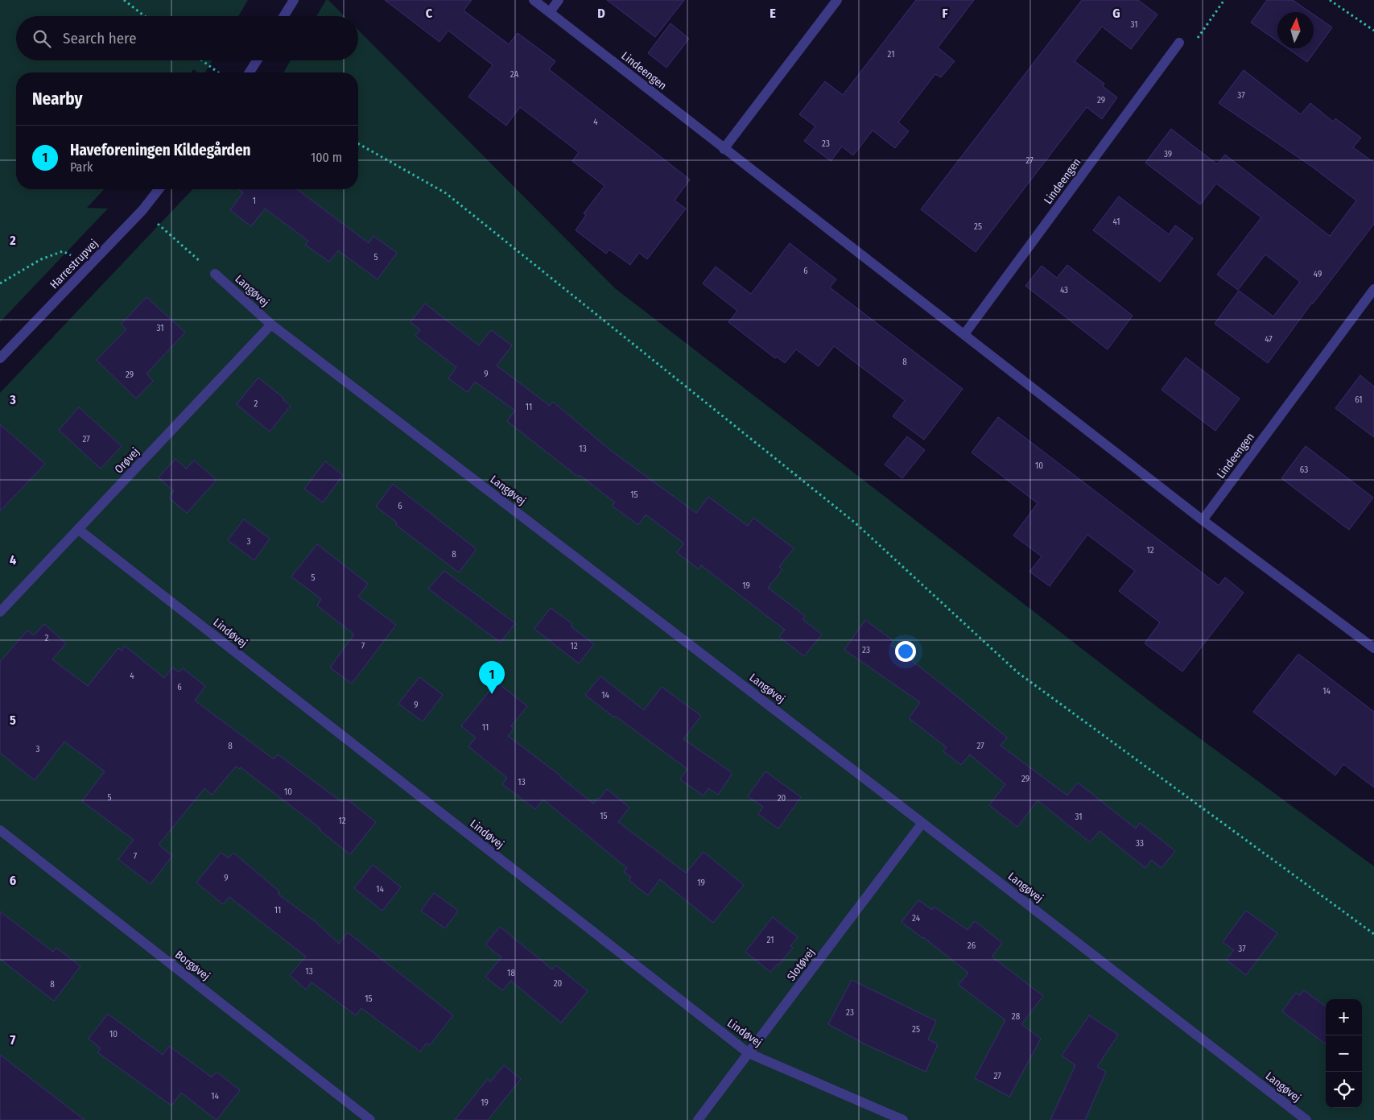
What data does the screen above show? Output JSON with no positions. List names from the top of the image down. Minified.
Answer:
{"streets":{"street":["Lindeengen","Harrestrupvej","Langøvej","Orøvej","Lindøvej","Slotøvej","Borgøvej"]},"crossings":[["Langøvej","Orøvej"],["Langøvej","Slotøvej"],["Orøvej","Lindøvej"],["Lindøvej","Slotøvej"]],"house_numbers":["31","21","2A","37","29","4","23","39","27","1","41","25","5","6","49","43","31","47","8","9","29","61","2","11","27","13","10","63","15","6","3","12","8","5","19","2","7","12","23","4","6","14","14","9","11","8","27","3","29","13","10","5","20","15","31","12","33","7","9","19","14","11","24","21","26","37","13","18","20","8","15","23","28","25","10","27","14","19"],"north":"top","page":{"search":"Search here","heading":"Nearby","list":[{"mark":"1","name":"Haveforeningen Kildegården","note":"Park","value":"100 m"}],"pins":"1","map_buttons":["+","−"]},"grid":{"columns":["C","D","E","F","G"],"rows":["2","3","4","5","6","7"]}}
